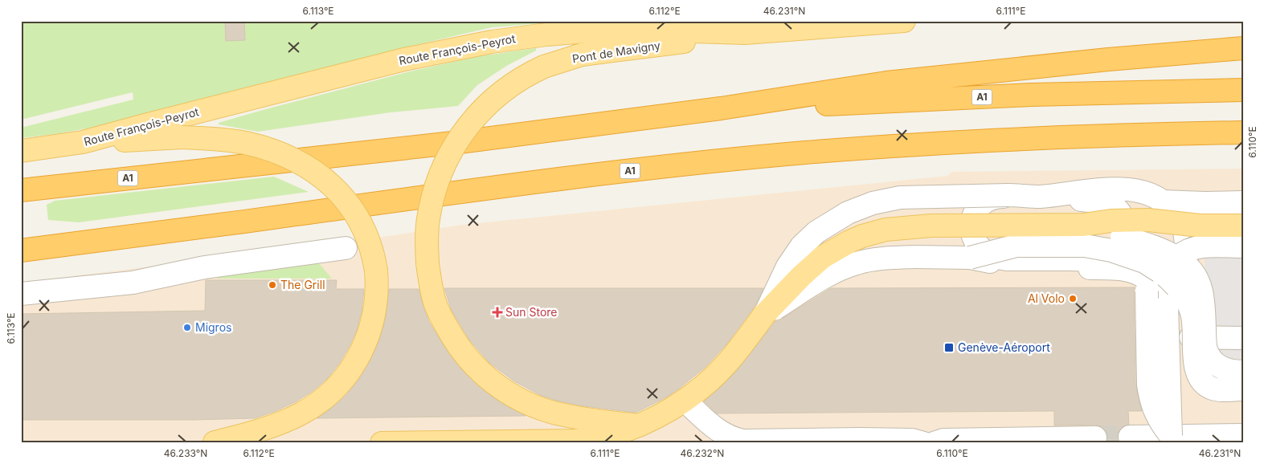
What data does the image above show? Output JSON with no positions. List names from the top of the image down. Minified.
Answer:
{"streets":{"highway":["A1"],"main road":["Route François-Peyrot","Pont de Mavigny"]},"crossings":[["Route François-Peyrot","Pont de Mavigny"]],"places":{"other":["The Grill","Al Volo","Migros"],"health":["Sun Store"],"transit":["Genève-Aéroport"]},"coordinates":["6.113°E","6.112°E","46.231°N","6.111°E","6.110°E","46.233°N","46.232°N"]}
